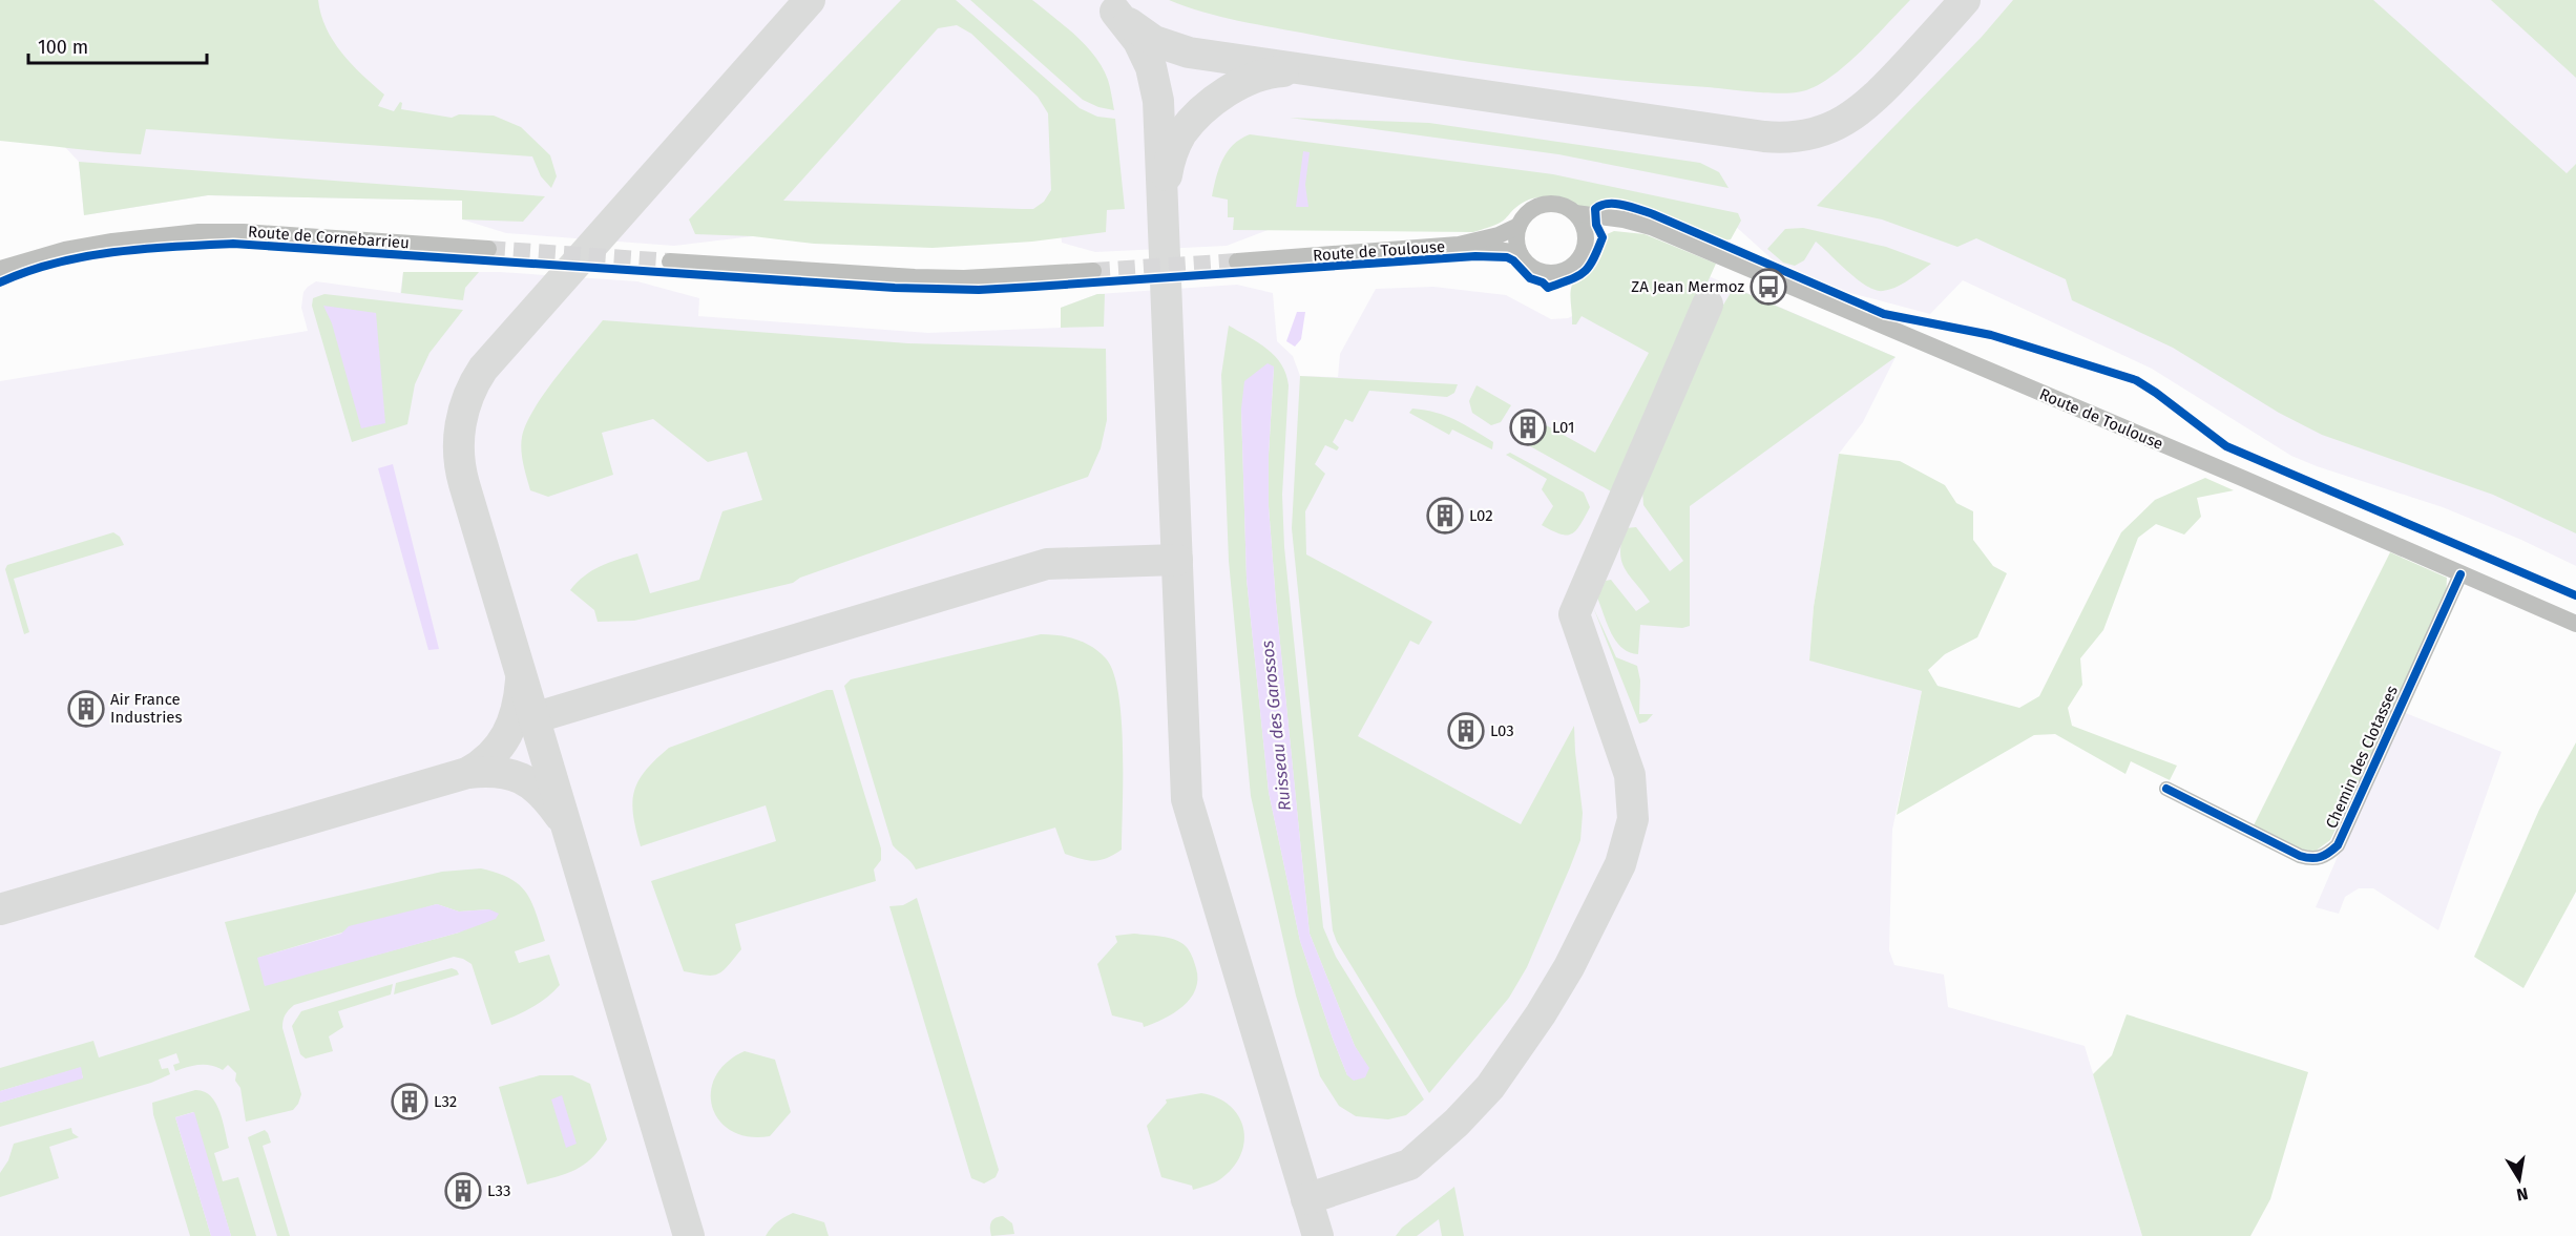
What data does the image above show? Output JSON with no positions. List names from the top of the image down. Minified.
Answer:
{"streets":{"main road":["Route de Cornebarrieu","Route de Toulouse"],"street":["Chemin des Clotasses"]},"crossings":[["Route de Toulouse","Chemin des Clotasses"]],"water":["Ruisseau des Garossos"],"places":{"bus stop":["ZA Jean Mermoz"],"building":["L01","L02","Air France Industries","L03","L32","L33"]},"scale_bar":"100 m","north":"bottom"}
